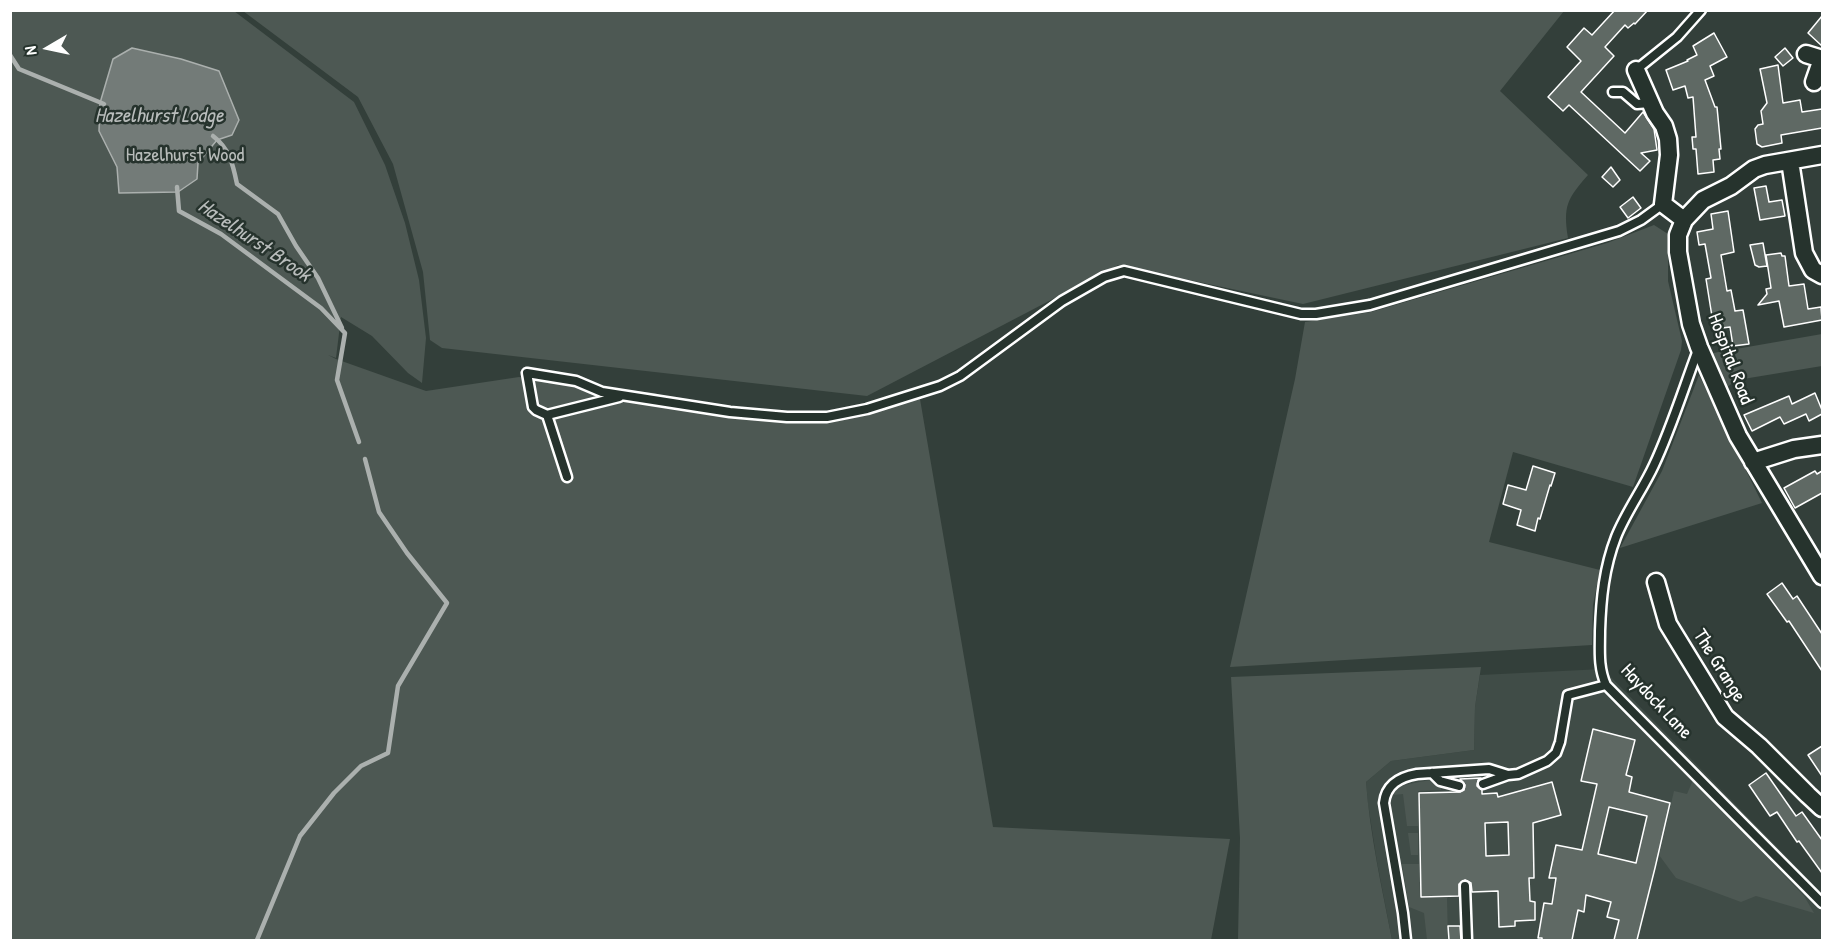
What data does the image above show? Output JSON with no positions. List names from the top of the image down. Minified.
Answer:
{"streets":{"street":["Hospital Road","The Grange"],"lane":["Haydock Lane"]},"crossings":[["Hospital Road","Haydock Lane"]],"water":["Hazelhurst Lodge","Hazelhurst Brook"],"parks":["Hazelhurst Wood"],"north":"left"}
